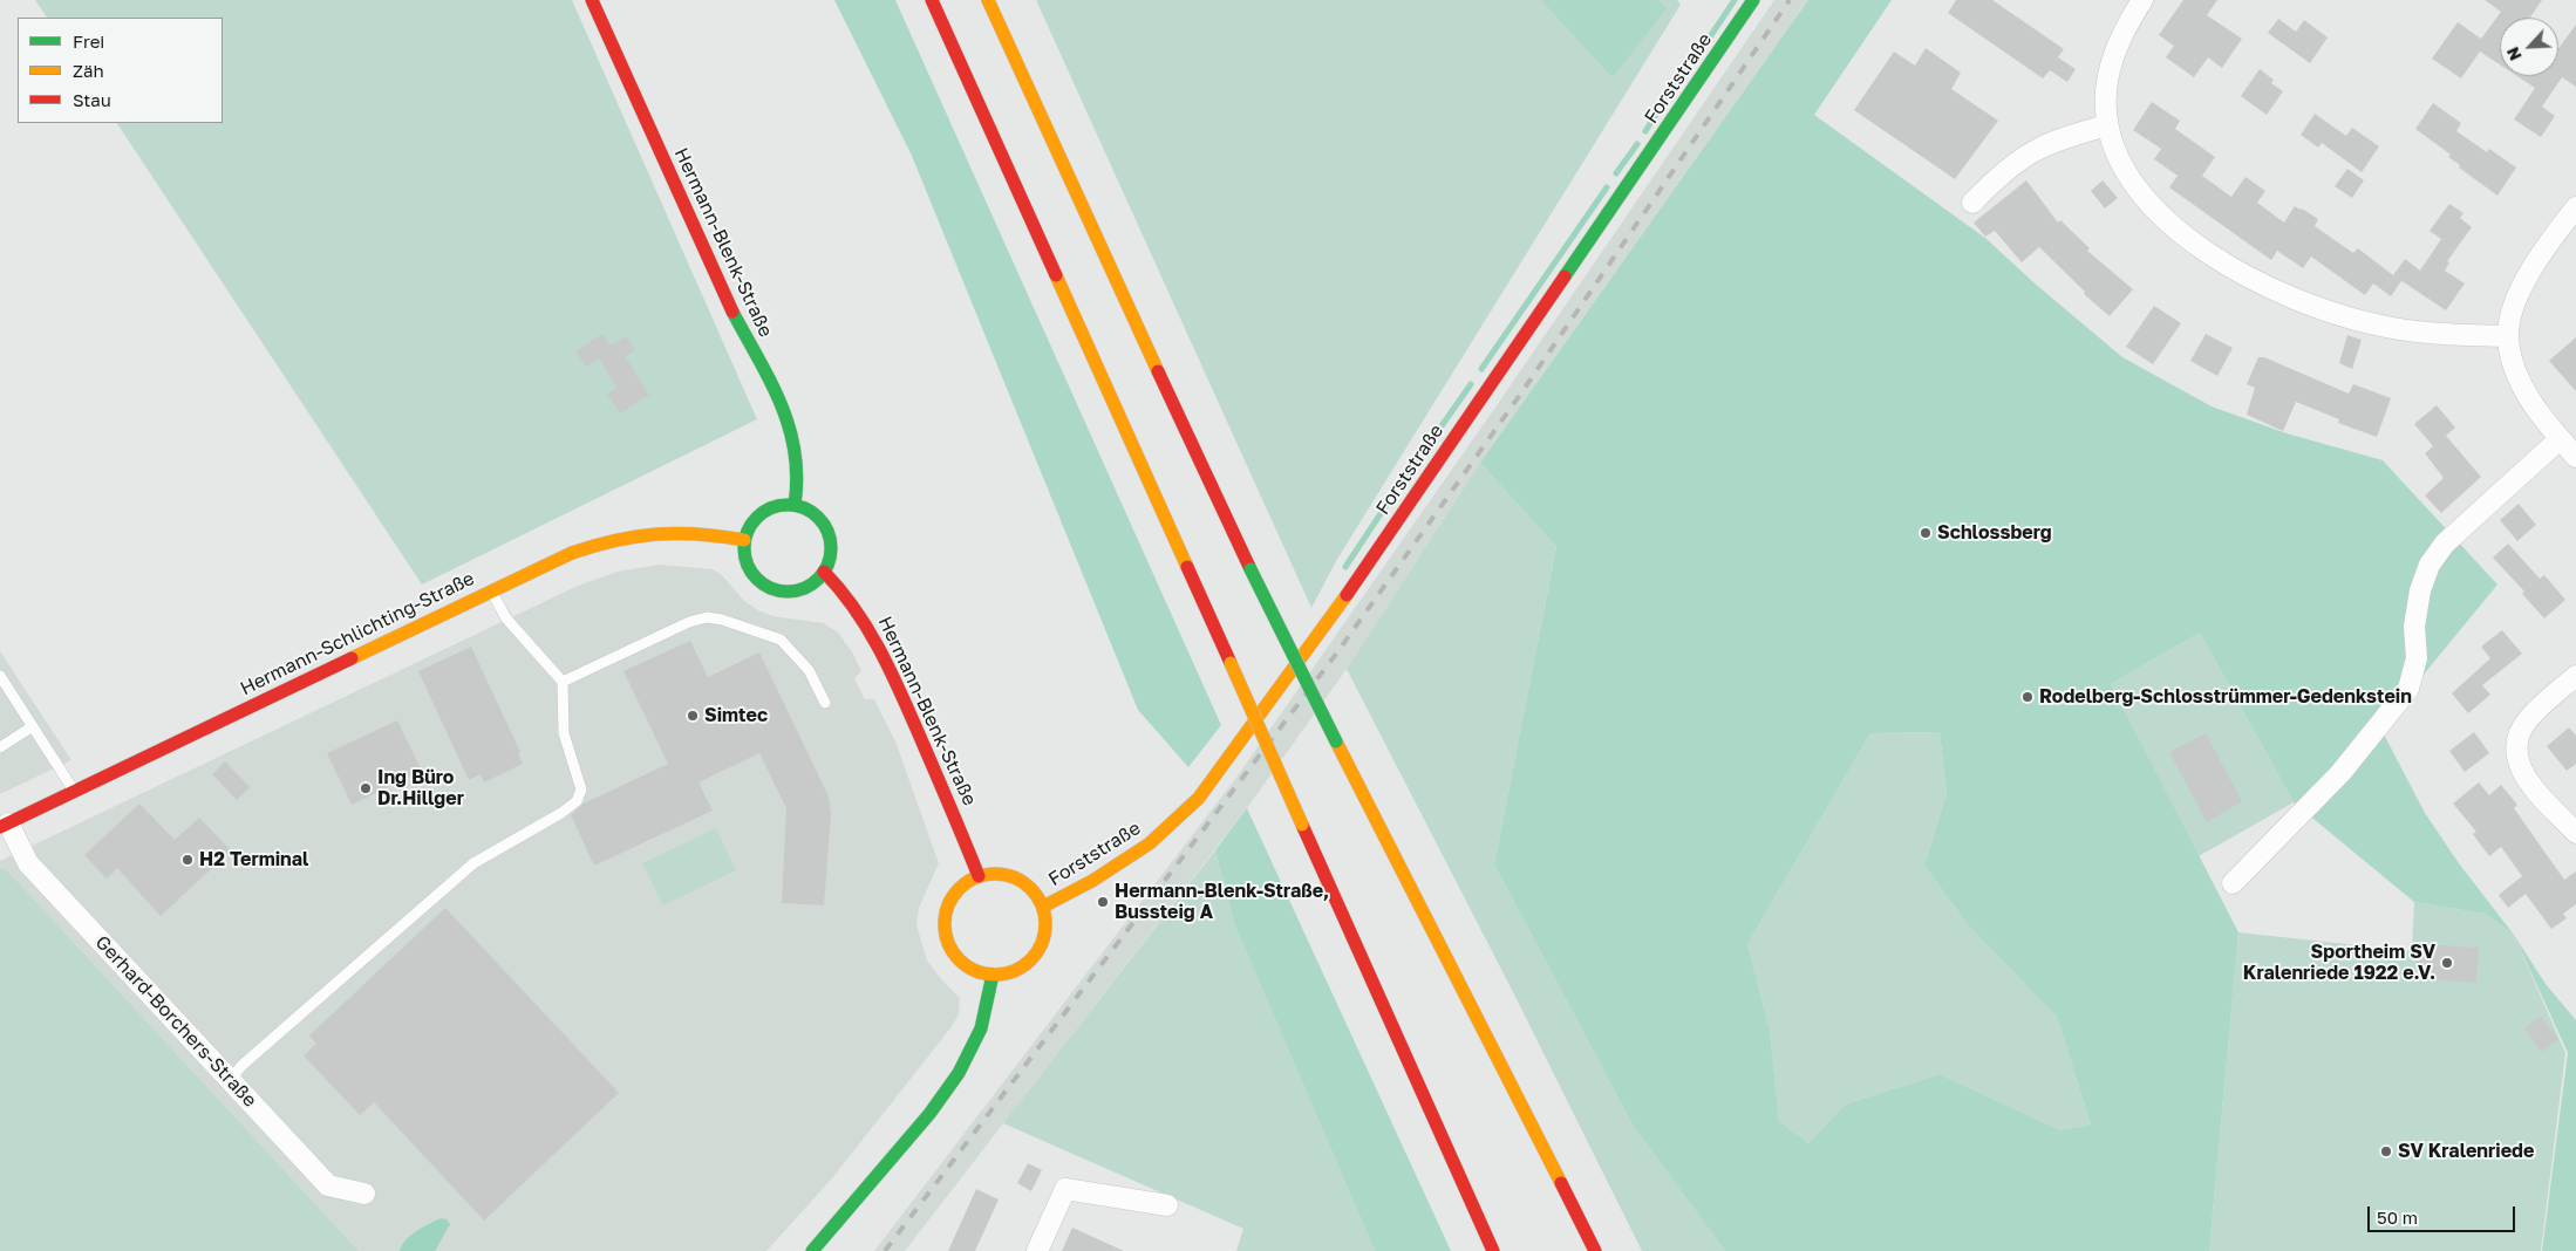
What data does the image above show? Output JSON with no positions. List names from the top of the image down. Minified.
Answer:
{"streets":{"main road":["Forststraße","Hermann-Blenk-Straße","Hermann-Schlichting-Straße"],"street":["Gerhard-Borchers-Straße"]},"crossings":[["Forststraße","Hermann-Blenk-Straße"],["Hermann-Blenk-Straße","Hermann-Schlichting-Straße"],["Hermann-Schlichting-Straße","Gerhard-Borchers-Straße"]],"places":["Schlossberg","Rodelberg-Schlosstrümmer-Gedenkstein","Simtec","Ing Büro Dr.Hillger","H2 Terminal","Hermann-Blenk-Straße, Bussteig A","Sportheim SV Kralenriede 1922 e.V.","SV Kralenriede"],"legend":["Frei","Zäh","Stau"],"scale_bar":"50 m","north":"bottom left"}
